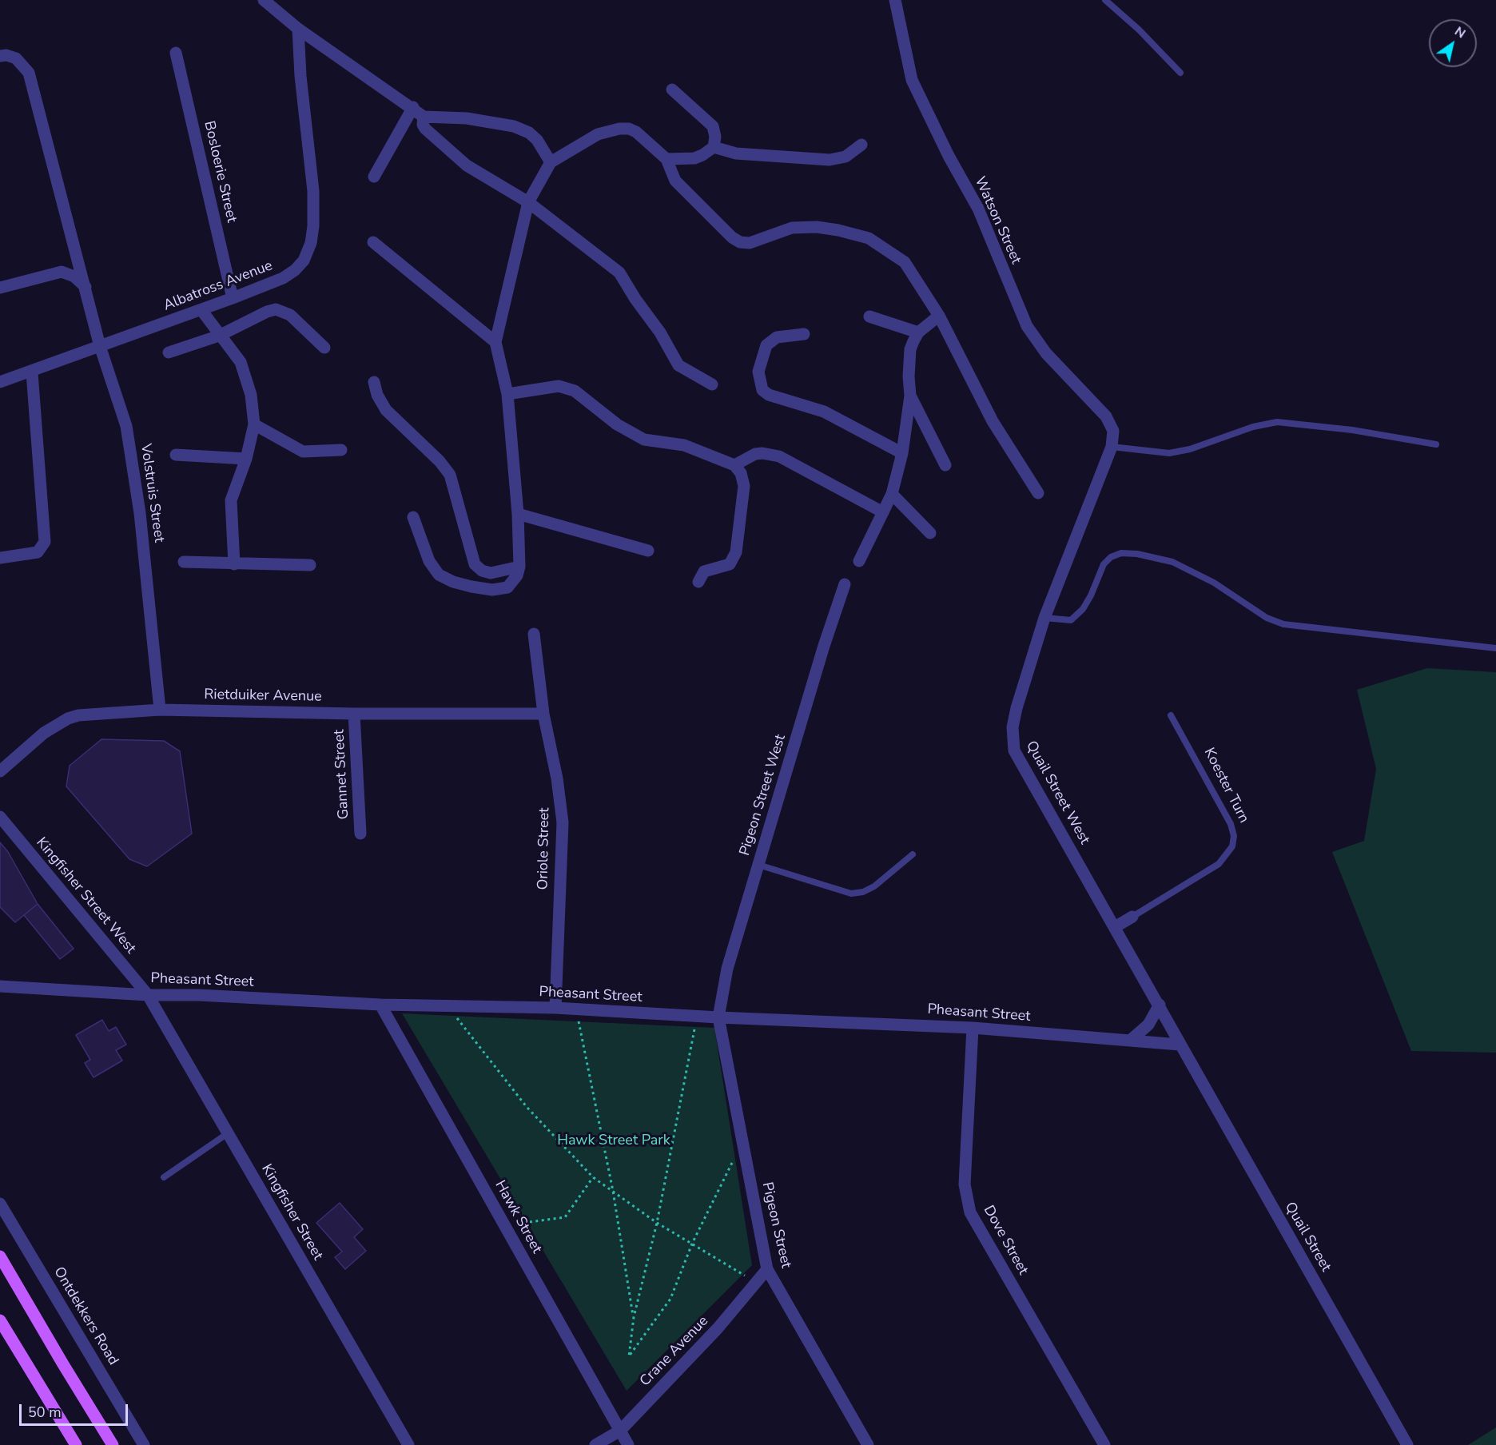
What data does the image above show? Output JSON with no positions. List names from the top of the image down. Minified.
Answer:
{"streets":{"street":["Bosloerie Street","Watson Street","Albatross Avenue","Volstruis Street","Rietduiker Avenue","Gannet Street","Koester Turn","Quail Street West","Pigeon Street West","Oriole Street","Kingfisher Street West","Pheasant Street","Kingfisher Street","Hawk Street","Pigeon Street","Quail Street","Dove Street","Ontdekkers Road","Crane Avenue"]},"crossings":[["Bosloerie Street","Albatross Avenue"],["Watson Street","Quail Street West"],["Albatross Avenue","Volstruis Street"],["Volstruis Street","Rietduiker Avenue"],["Rietduiker Avenue","Gannet Street"],["Rietduiker Avenue","Oriole Street"],["Koester Turn","Quail Street West"],["Quail Street West","Pheasant Street"],["Quail Street West","Quail Street"],["Pigeon Street West","Pheasant Street"],["Pigeon Street West","Pigeon Street"],["Oriole Street","Pheasant Street"],["Kingfisher Street West","Pheasant Street"],["Kingfisher Street West","Kingfisher Street"],["Pheasant Street","Kingfisher Street"],["Pheasant Street","Hawk Street"],["Pheasant Street","Pigeon Street"],["Pheasant Street","Quail Street"],["Pheasant Street","Dove Street"],["Hawk Street","Crane Avenue"],["Pigeon Street","Crane Avenue"]],"parks":["Hawk Street Park"],"scale_bar":"50 m","north":"top right"}
